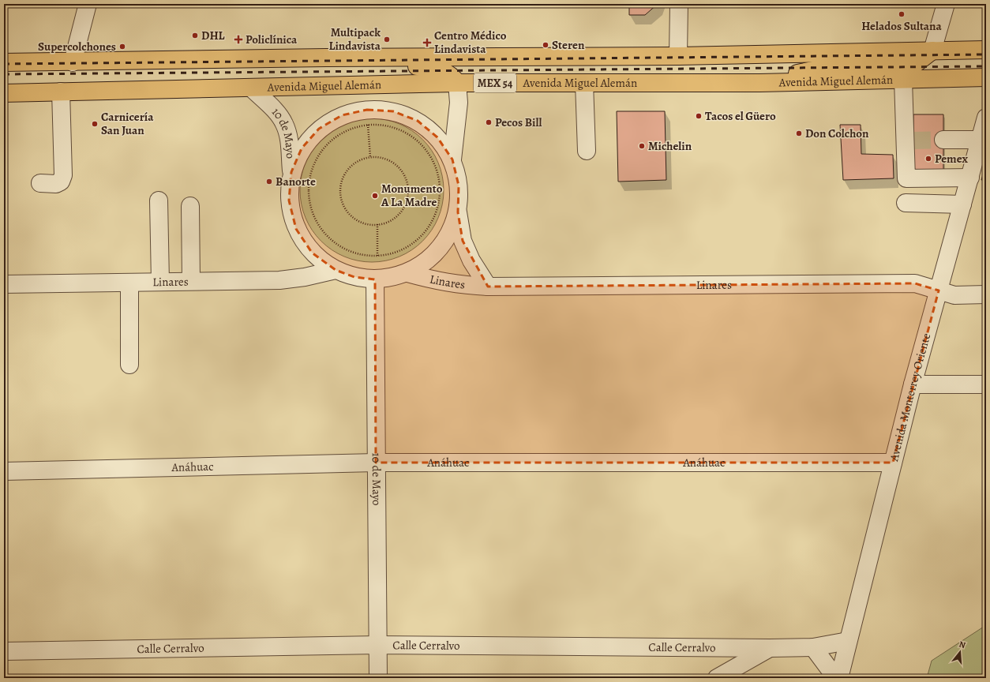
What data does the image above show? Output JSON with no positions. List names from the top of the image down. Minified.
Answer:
{"streets":{"highway":["Avenida Miguel Alemán","MEX 54"],"street":["10 de Mayo","Linares","Avenida Monterrey Oriente","Anáhuac","Calle Cerralvo"]},"crossings":[["Avenida Miguel Alemán","10 de Mayo"],["10 de Mayo","Linares"],["10 de Mayo","Anáhuac"],["10 de Mayo","Calle Cerralvo"],["Linares","Avenida Monterrey Oriente"],["Avenida Monterrey Oriente","Anáhuac"],["Avenida Monterrey Oriente","Calle Cerralvo"]],"places":{"other":["Helados Sultana","DHL","Multipack Lindavista","Steren","Supercolchones","Tacos el Güero","Pecos Bill","Carnicería San Juan","Don Colchon","Michelin","Pemex","Banorte","Monumento A La Madre"],"health":["Policlínica","Centro Médico Lindavista"]},"north":"top"}
